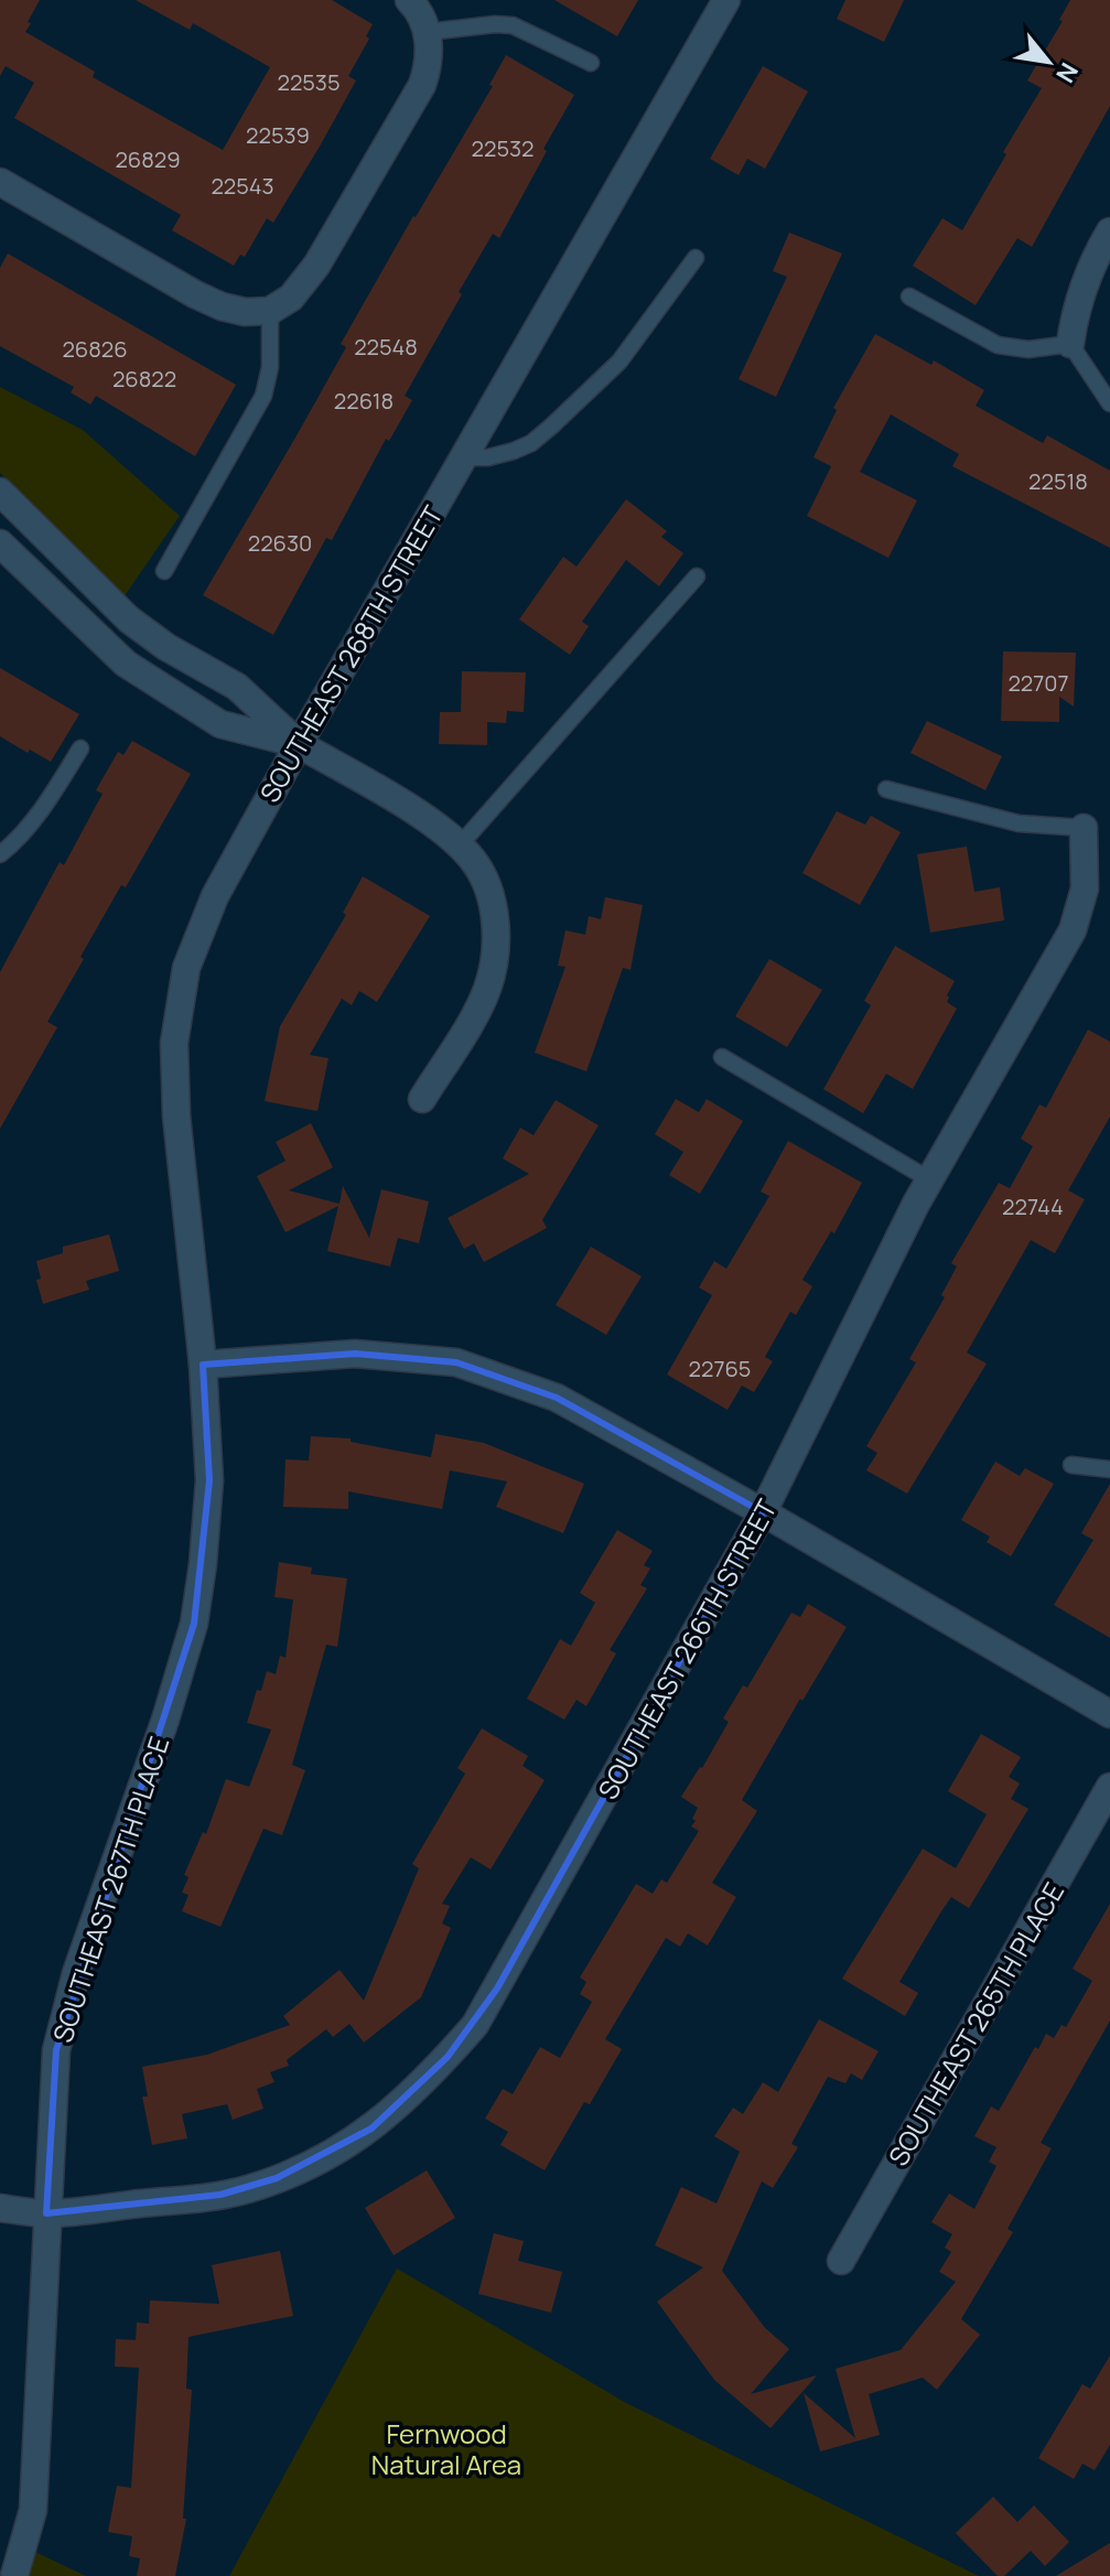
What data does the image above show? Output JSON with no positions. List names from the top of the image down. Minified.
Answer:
{"streets":{"street":["SOUTHEAST 268TH STREET","SOUTHEAST 266TH STREET","SOUTHEAST 267TH PLACE","SOUTHEAST 265TH PLACE"]},"crossings":[["SOUTHEAST 268TH STREET","SOUTHEAST 267TH PLACE"],["SOUTHEAST 266TH STREET","SOUTHEAST 267TH PLACE"]],"parks":["Fernwood Natural Area"],"house_numbers":["22535","22539","22532","26829","22543","22548","26826","26822","22618","22518","22630","22707","22744","22765"],"north":"bottom right"}
